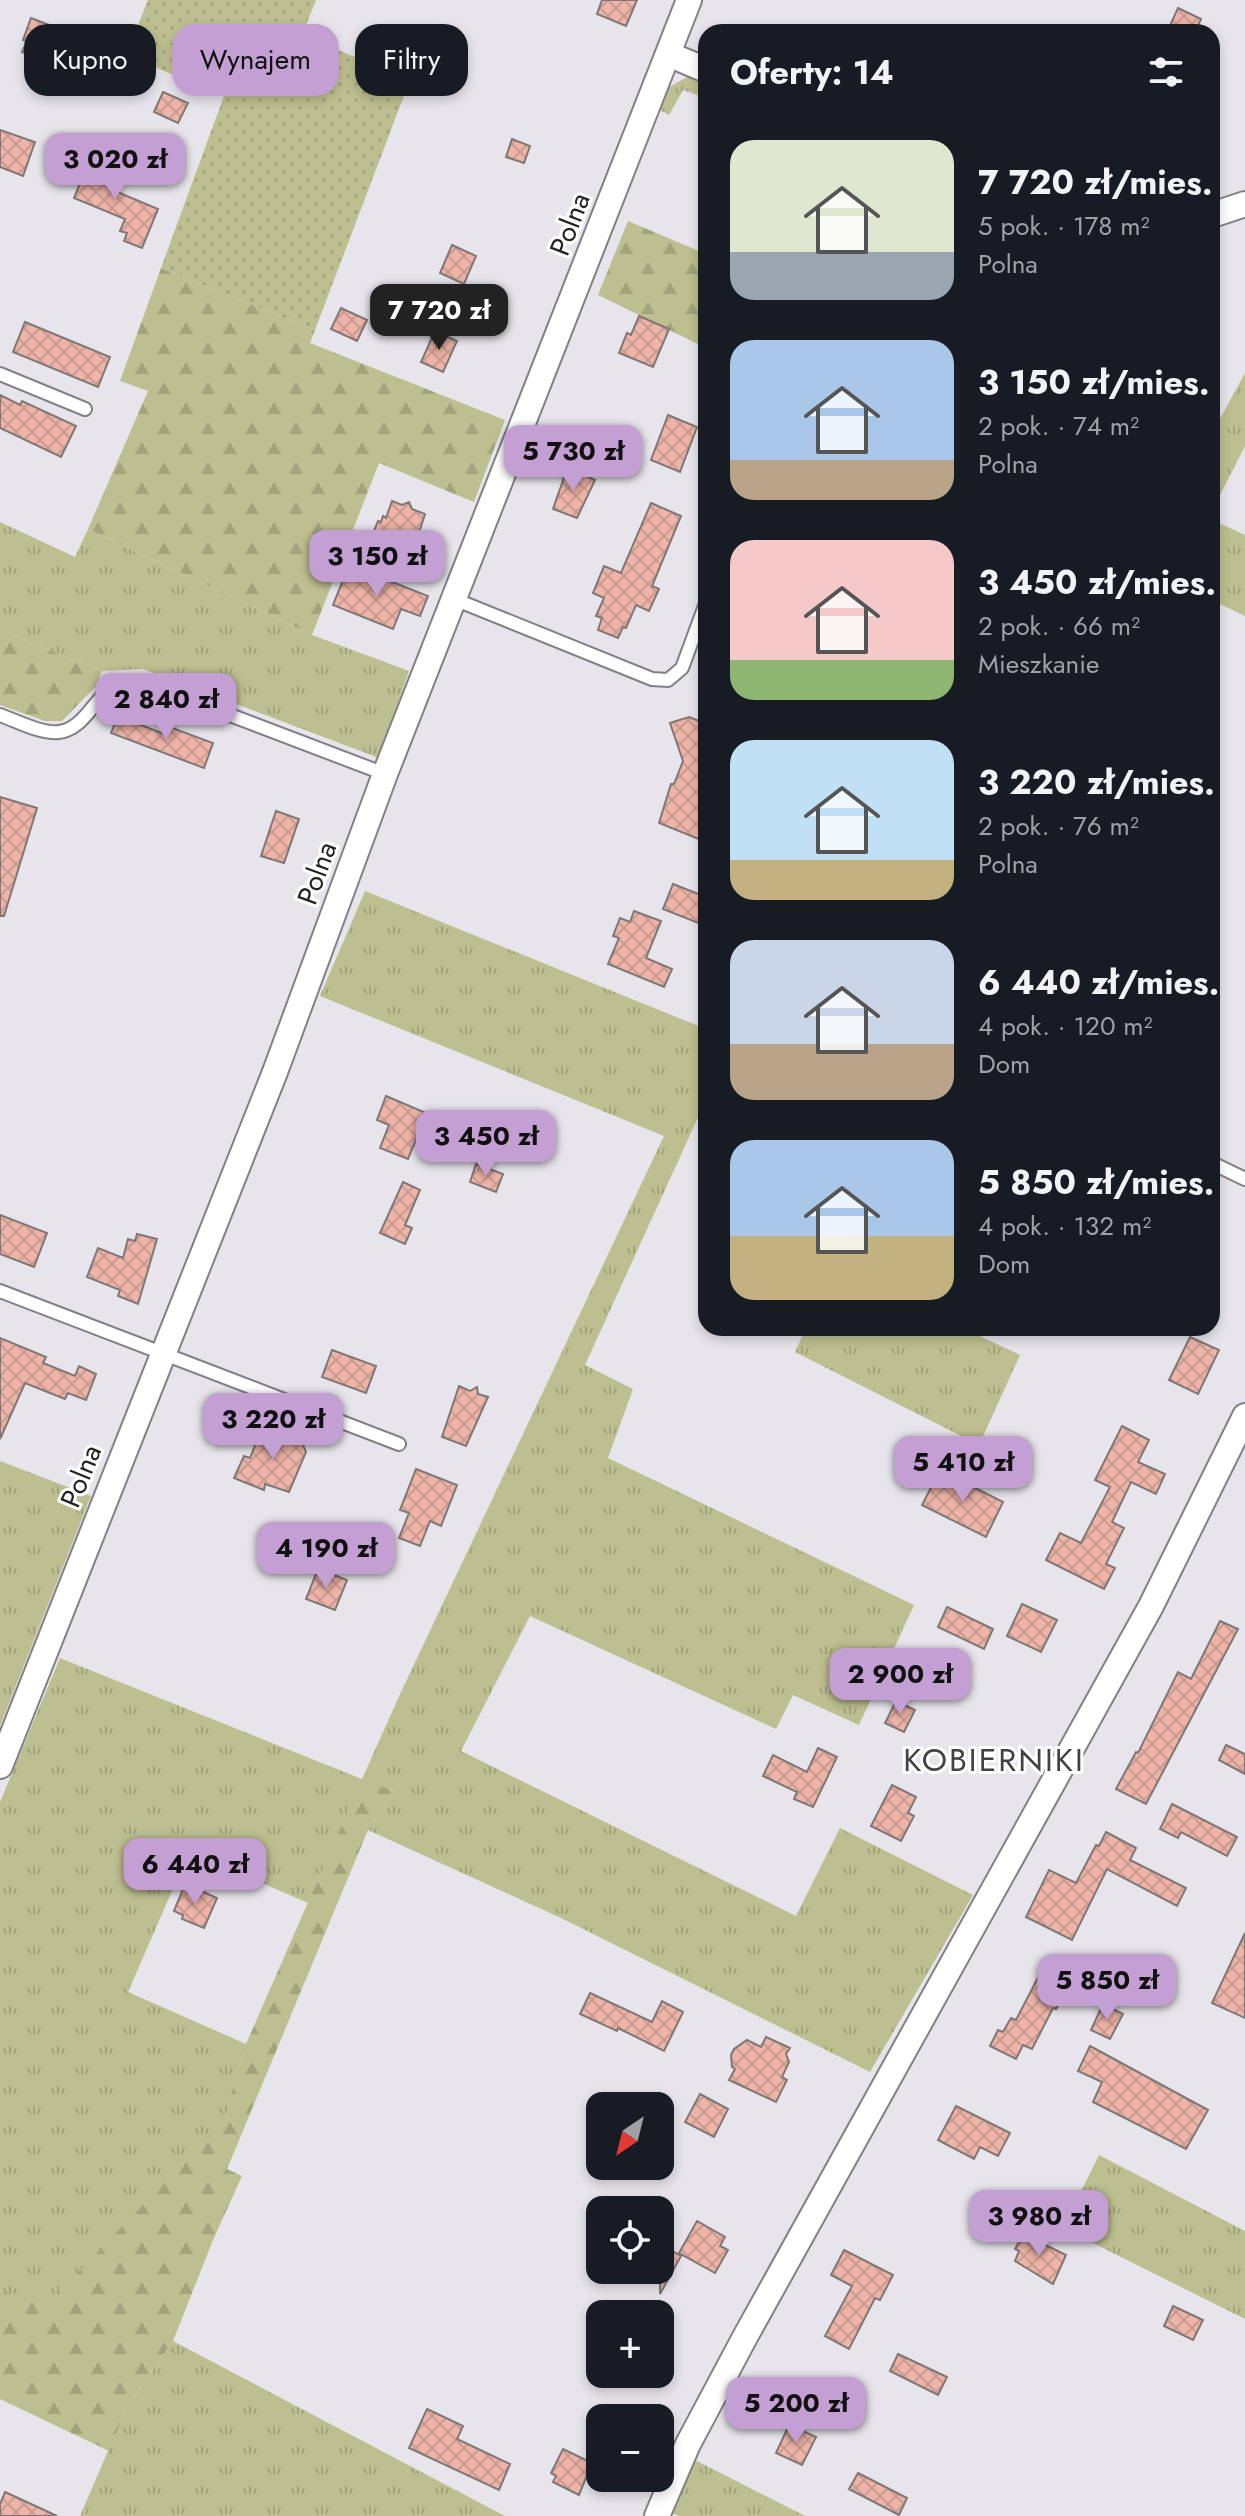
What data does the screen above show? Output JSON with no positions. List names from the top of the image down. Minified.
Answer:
{"streets":{"street":["Polna"]},"districts":["KOBIERNIKI"],"north":"bottom left","page":{"chip":["Kupno","Wynajem","Filtry"],"heading":"Oferty: 14","list":[{"name":"7 720 zł/mies.","note":"5 pok. · 178 m² · Polna"},{"name":"3 150 zł/mies.","note":"2 pok. · 74 m² · Polna"},{"name":"3 450 zł/mies.","note":"2 pok. · 66 m² · Mieszkanie"},{"name":"3 220 zł/mies.","note":"2 pok. · 76 m² · Polna"},{"name":"6 440 zł/mies.","note":"4 pok. · 120 m² · Dom"},{"name":"5 850 zł/mies.","note":"4 pok. · 132 m² · Dom"}],"price":["3 020 zł","7 720 zł","5 730 zł","3 150 zł","2 840 zł","3 450 zł","3 220 zł","5 410 zł","4 190 zł","2 900 zł","6 440 zł","5 850 zł","3 980 zł","5 200 zł"],"map_buttons":["+","−"]}}
